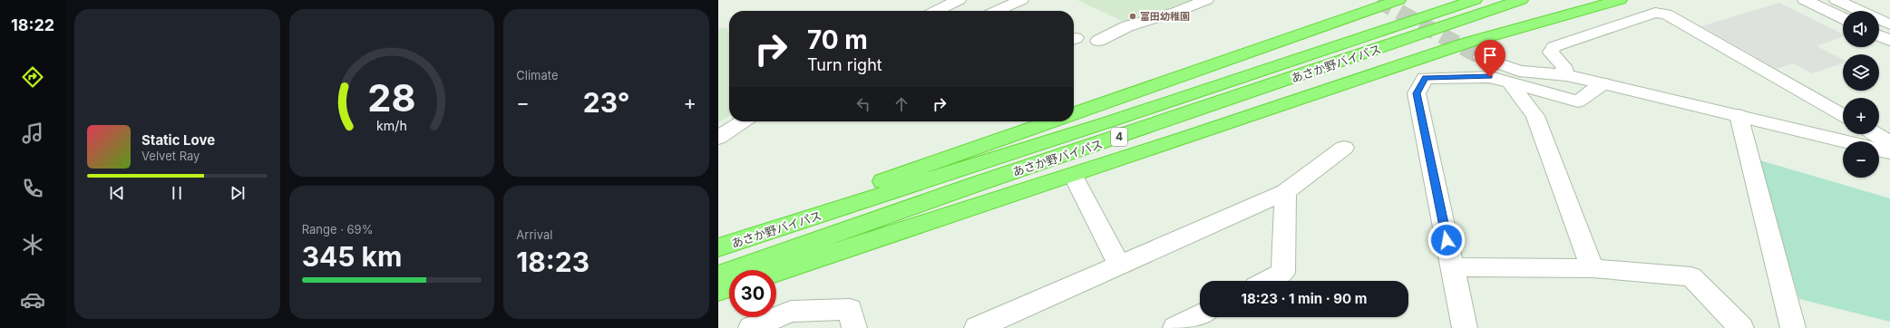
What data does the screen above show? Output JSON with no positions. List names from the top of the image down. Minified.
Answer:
{"streets":{"highway":["あさか野バイパス","4"]},"places":["富田幼稚園"],"page":{"tabs":"18:22","tile":["Climate",["Range · 69%","345 km"],["Arrival","18:23"]],"map_buttons":["+","−"],"turn":["70 m","Turn right"],"heat":["−","23°","+"],"song":["Static Love","Velvet Ray"],"limit":"30","trip":"18:23 · 1 min · 90 m","gauge":["28","km/h"]}}
